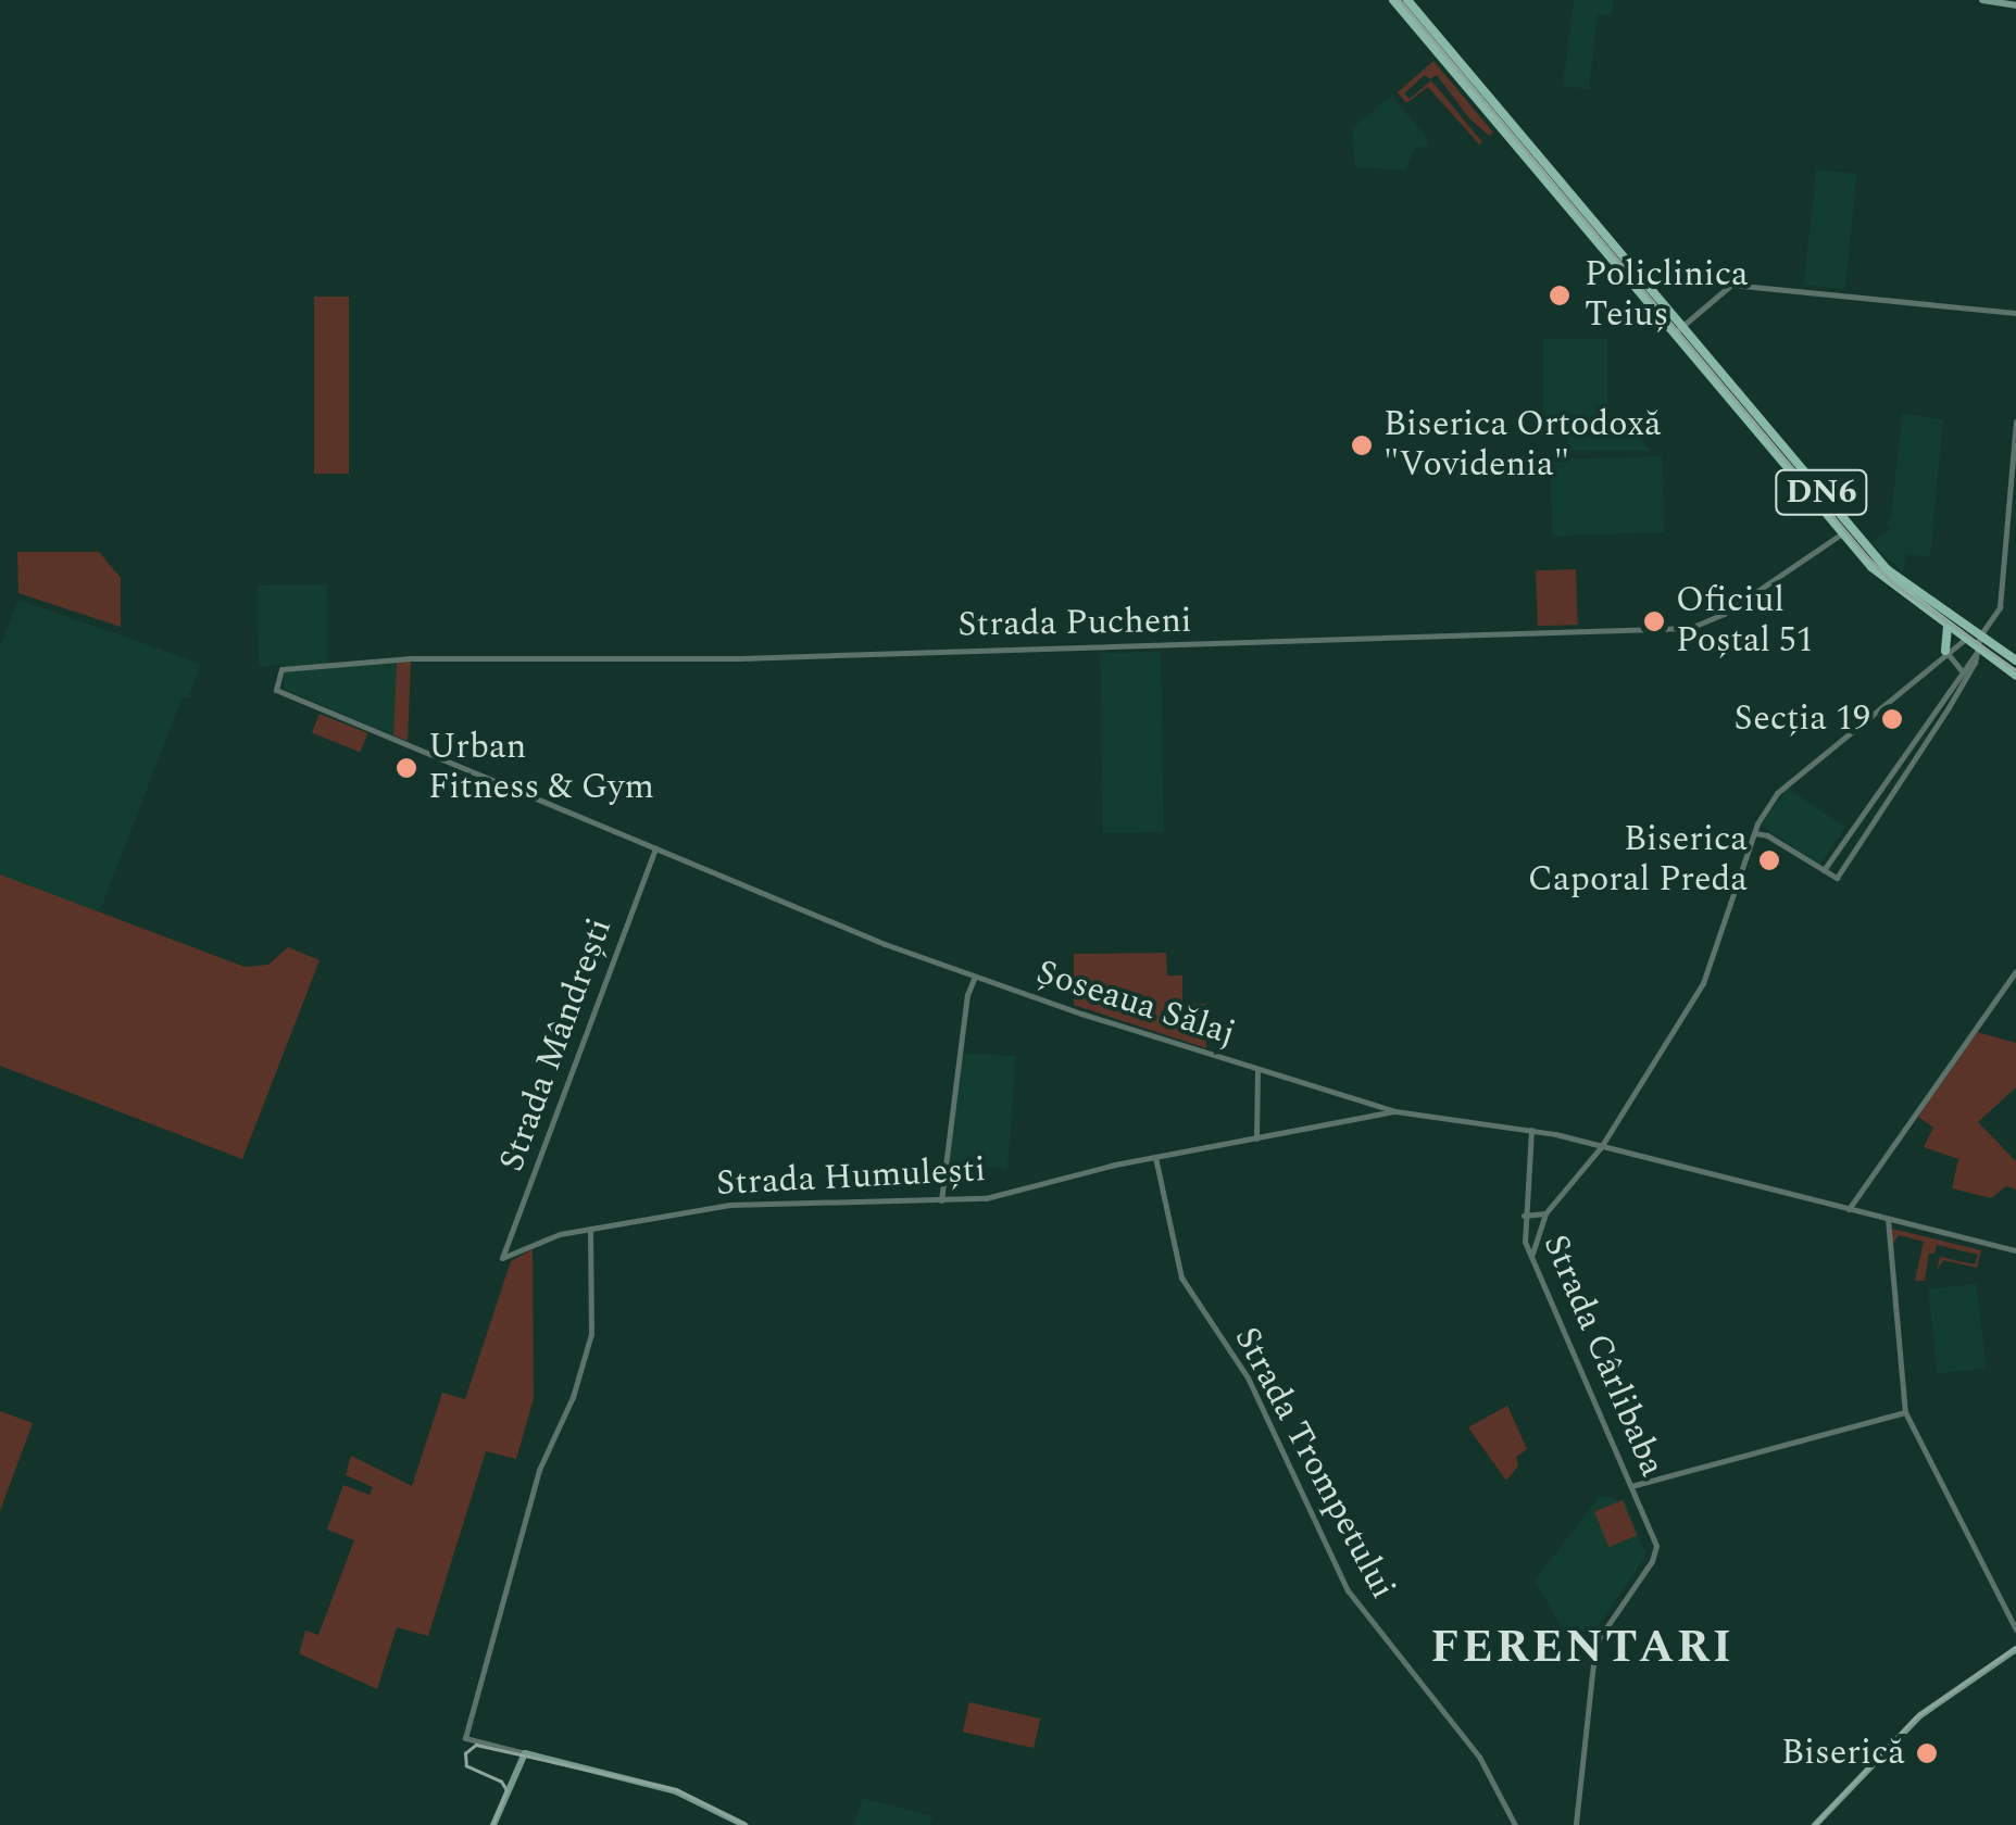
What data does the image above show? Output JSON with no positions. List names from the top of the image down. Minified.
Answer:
{"streets":{"main road":["DN6"],"street":["Strada Pucheni","Șoseaua Sălaj","Strada Mândrești","Strada Humulești","Strada Cârlibaba","Strada Trompetului"]},"crossings":[["DN6","Strada Pucheni"],["Strada Pucheni","Șoseaua Sălaj"],["Șoseaua Sălaj","Strada Mândrești"],["Șoseaua Sălaj","Strada Humulești"],["Șoseaua Sălaj","Strada Cârlibaba"],["Strada Mândrești","Strada Humulești"],["Strada Humulești","Strada Trompetului"]],"districts":["FERENTARI"],"places":["Policlinica Teiuș","Biserica Ortodoxă \"Vovidenia\"","Oficiul Poștal 51","Secția 19","Urban Fitness & Gym","Biserica Caporal Preda","Biserică"]}
